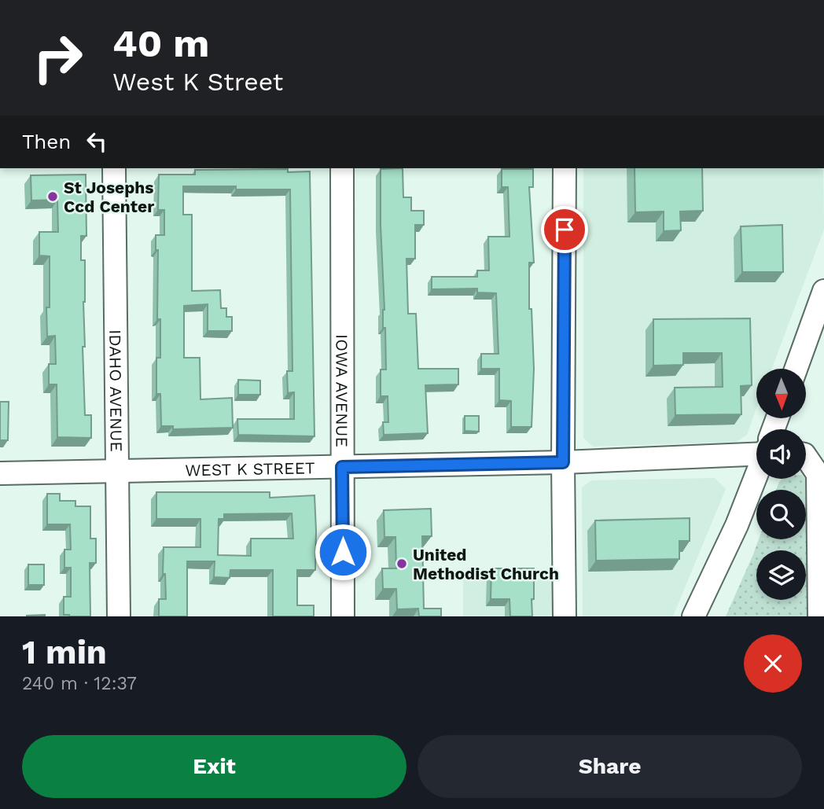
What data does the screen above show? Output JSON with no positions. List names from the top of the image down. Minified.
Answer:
{"streets":{"street":["IDAHO AVENUE","IOWA AVENUE","WEST K STREET"]},"crossings":[["IDAHO AVENUE","WEST K STREET"],["IOWA AVENUE","WEST K STREET"]],"places":["St Josephs Ccd Center","United Methodist Church"],"north":"bottom","page":{"turn":["40 m","West K Street"],"then":"Then","heading":["1 min","240 m · 12:37"],"buttons":["Exit","Share"]}}
